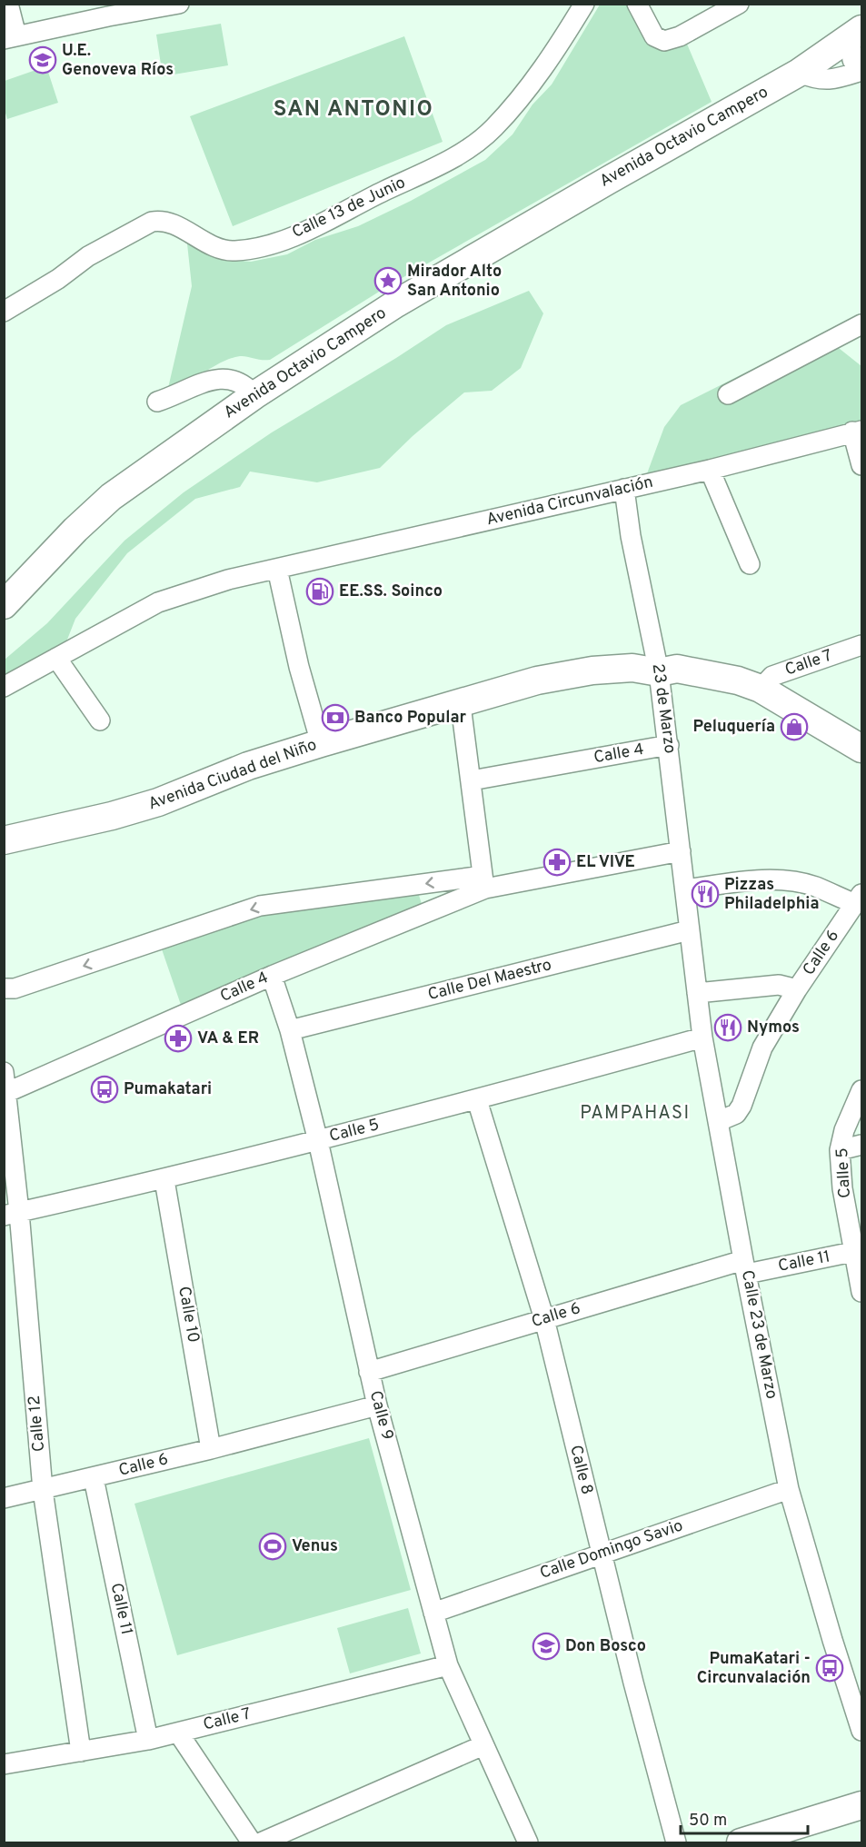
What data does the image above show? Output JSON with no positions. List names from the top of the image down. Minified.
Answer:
{"streets":{"main road":["Avenida Octavio Campero","Avenida Ciudad del Niño"],"street":["Calle 13 de Junio","Avenida Circunvalación","Calle 7","23 de Marzo","Calle 4","Calle 6","Calle Del Maestro","Calle 5","Calle 11","Calle 10","Calle 23 de Marzo","Calle 9","Calle 12","Calle 8","Calle Domingo Savio"]},"crossings":[["Avenida Circunvalación","23 de Marzo"],["Calle 7","Avenida Ciudad del Niño"],["Calle 7","Calle 11"],["Calle 7","Calle 9"],["Calle 7","Calle 12"],["23 de Marzo","Calle 4"],["23 de Marzo","Avenida Ciudad del Niño"],["23 de Marzo","Calle Del Maestro"],["23 de Marzo","Calle 23 de Marzo"],["Calle 4","Calle 9"],["Calle 4","Calle 12"],["Calle 6","Calle 11"],["Calle 6","Calle 10"],["Calle 6","Calle 23 de Marzo"],["Calle 6","Calle 9"],["Calle 6","Calle 12"],["Calle 6","Calle 8"],["Calle Del Maestro","Calle 23 de Marzo"],["Calle Del Maestro","Calle 9"],["Calle 5","Calle 11"],["Calle 5","Calle 10"],["Calle 5","Calle 23 de Marzo"],["Calle 5","Calle 9"],["Calle 5","Calle 12"],["Calle 5","Calle 8"],["Calle 11","Calle 23 de Marzo"],["Calle 23 de Marzo","Calle Domingo Savio"],["Calle 9","Calle Domingo Savio"],["Calle 8","Calle Domingo Savio"]],"districts":["SAN ANTONIO","PAMPAHASI"],"places":{"school or university":["U.E. Genoveva Ríos","Don Bosco"],"place":["Mirador Alto San Antonio"],"fuel station":["EE.SS. Soinco"],"bank":["Banco Popular"],"shop":["Peluquería"],"pharmacy":["EL VIVE","VA & ER"],"restaurant":["Pizzas Philadelphia","Nymos"],"bus stop":["Pumakatari","PumaKatari - Circunvalación"],"sports":["Venus"]},"scale_bar":"50 m"}
